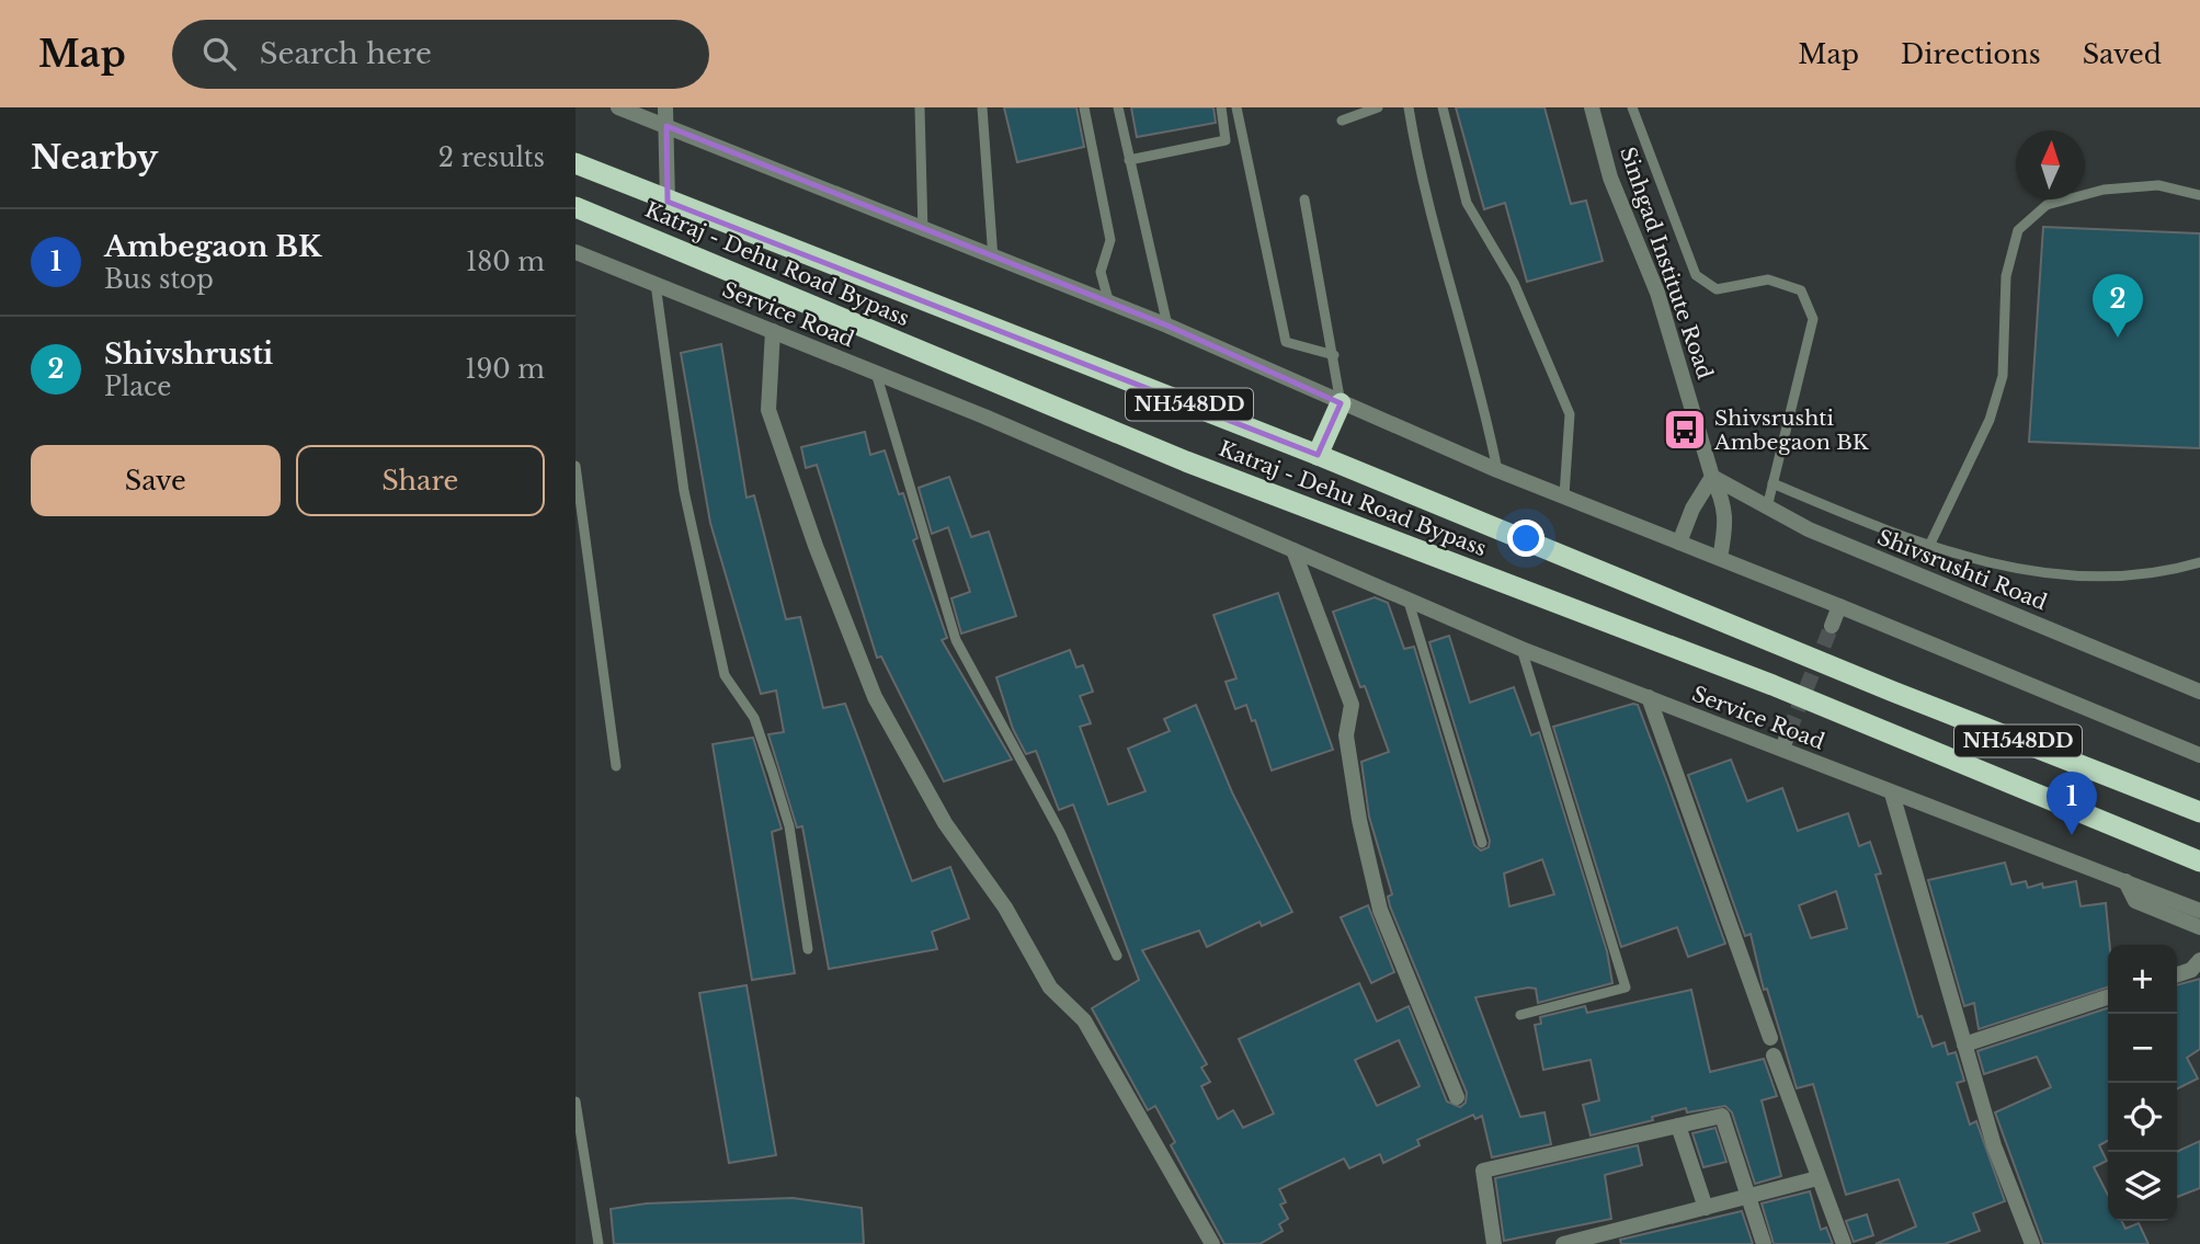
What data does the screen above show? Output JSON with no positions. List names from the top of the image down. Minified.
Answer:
{"streets":{"highway":["Katraj - Dehu Road Bypass","NH548DD"],"street":["Sinhgad Institute Road","Service Road","Shivsrushti Road"]},"crossings":[["Sinhgad Institute Road","Shivsrushti Road"]],"places":{"bus stop":["Shivsrushti Ambegaon BK"]},"north":"top","page":{"header":"Map","search":"Search here","nav":["Map","Directions","Saved"],"heading":["Nearby","2 results"],"list":[{"mark":"1","name":"Ambegaon BK","note":"Bus stop","value":"180 m"},{"mark":"2","name":"Shivshrusti","note":"Place","value":"190 m"}],"pins":["2","1"],"buttons":["Save","Share"],"map_buttons":["+","−"]}}
